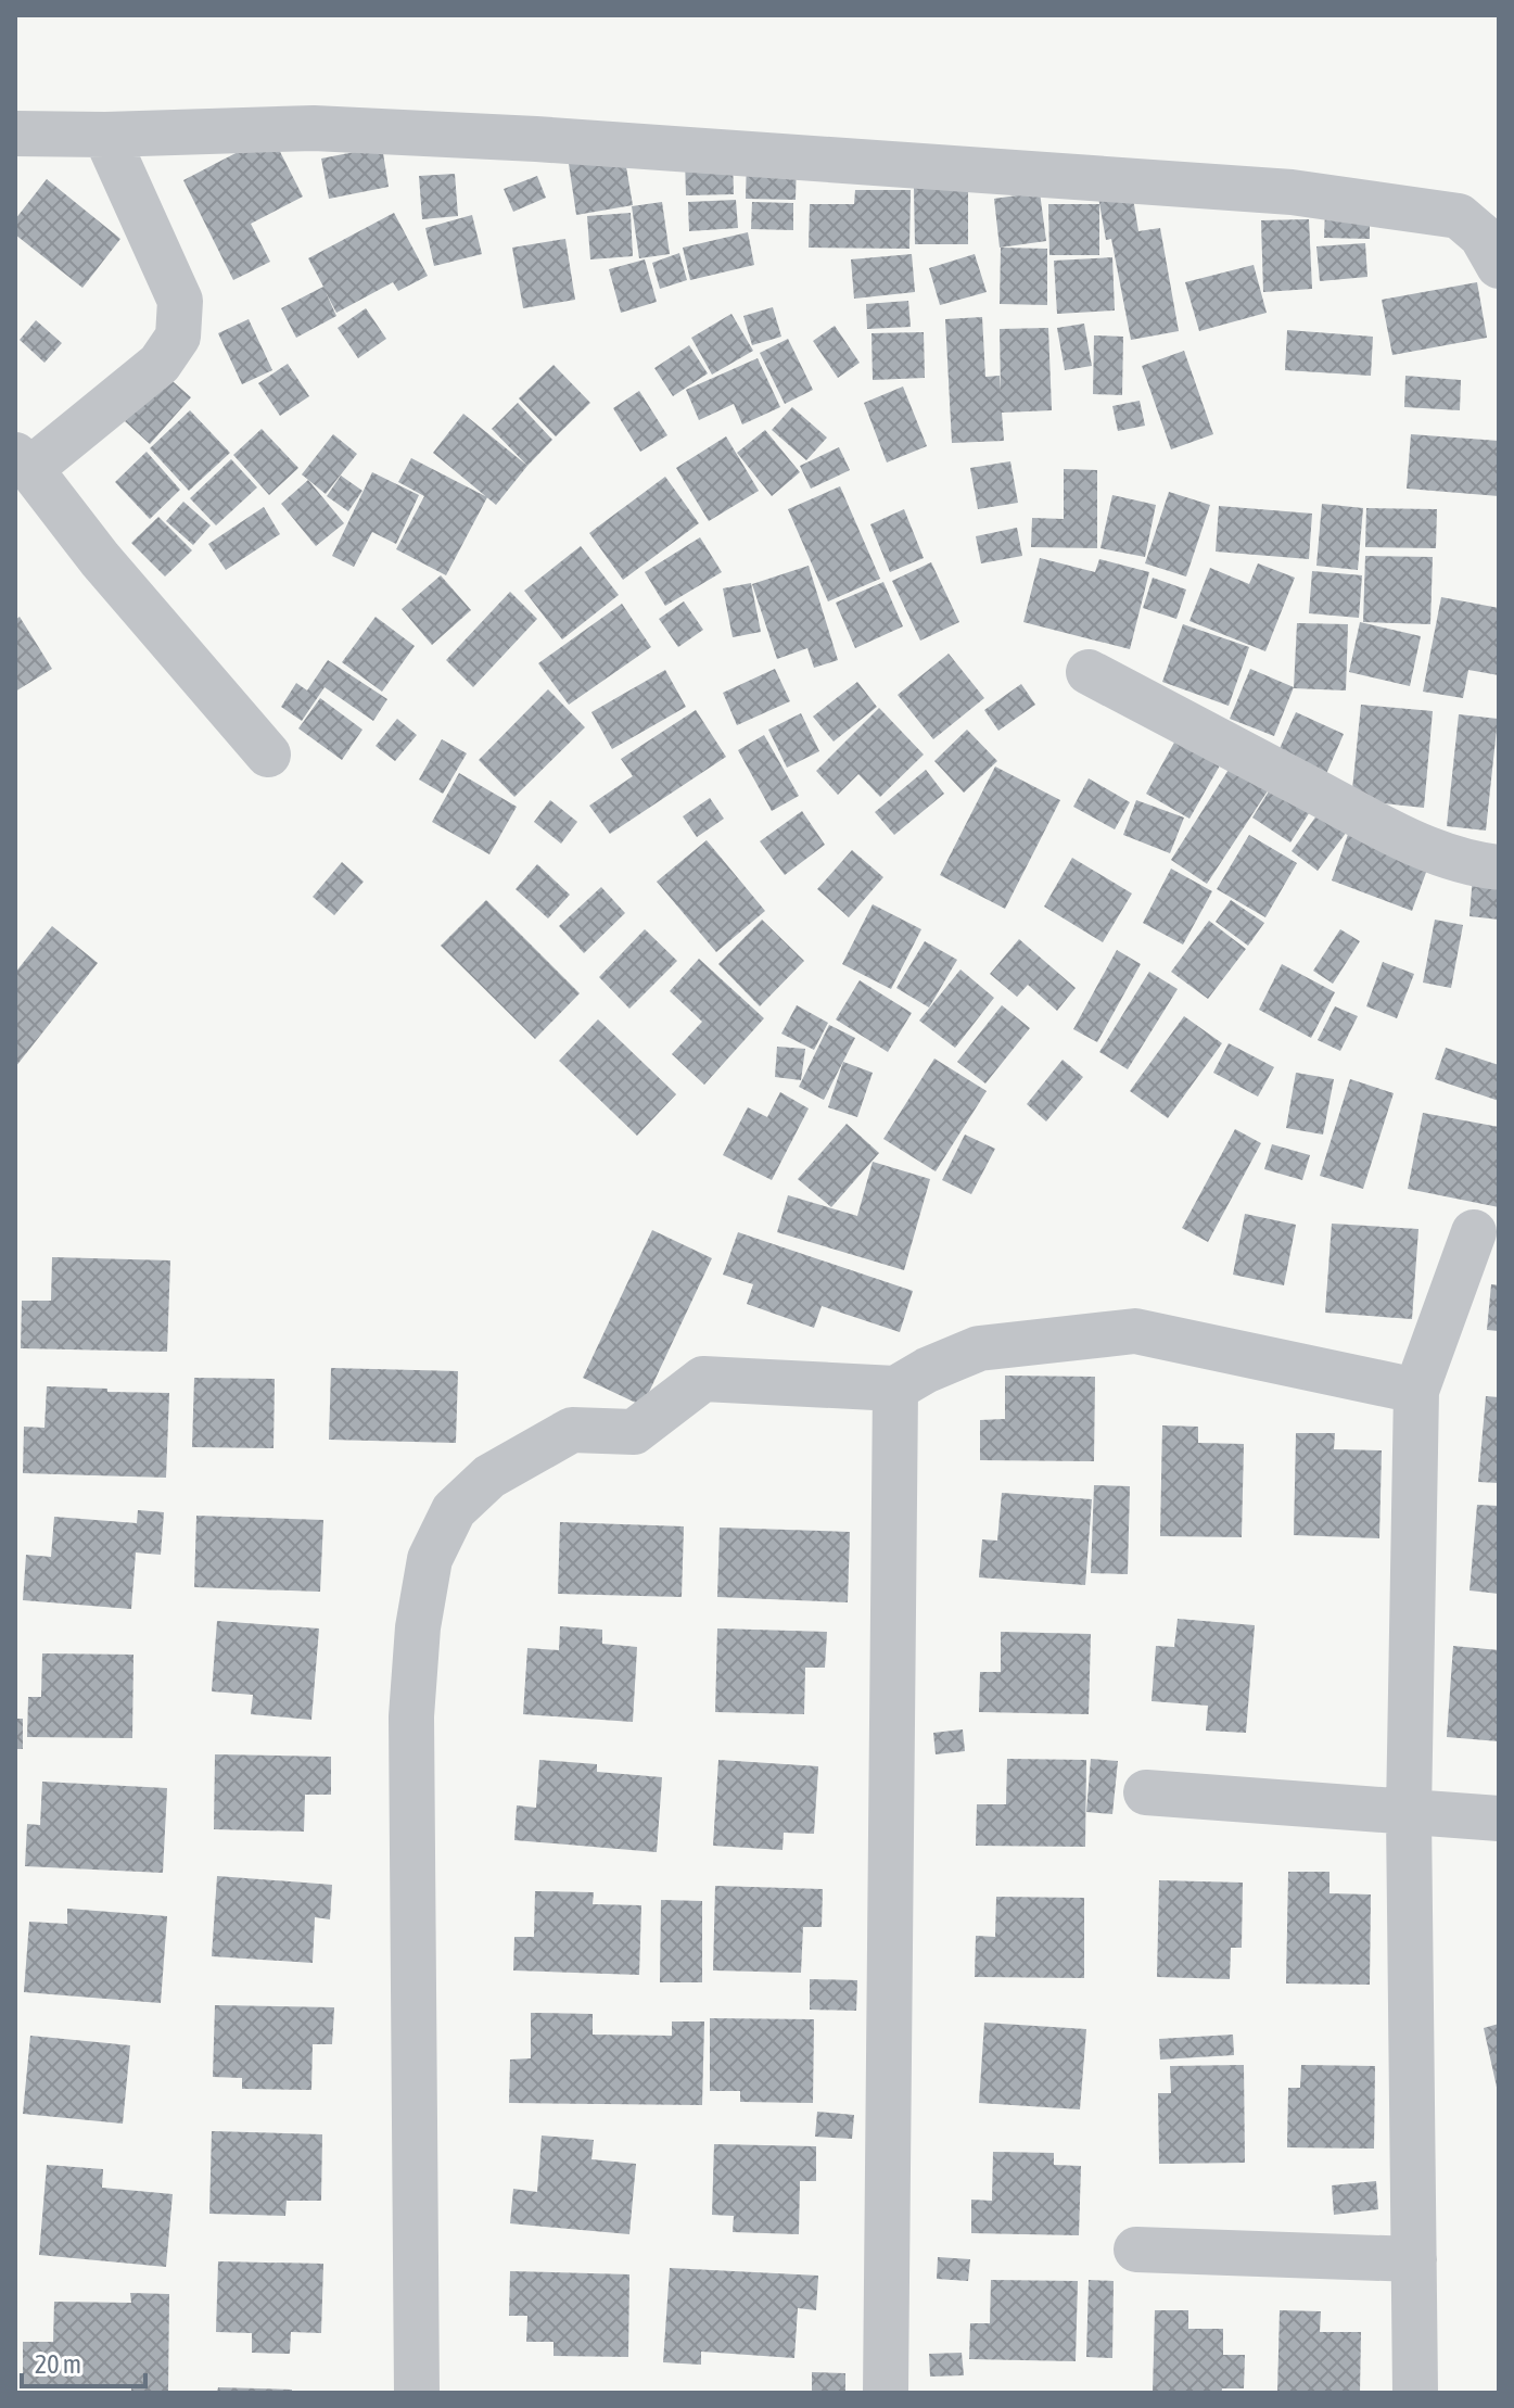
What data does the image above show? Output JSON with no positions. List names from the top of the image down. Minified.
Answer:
{"scale_bar":"20 m"}
